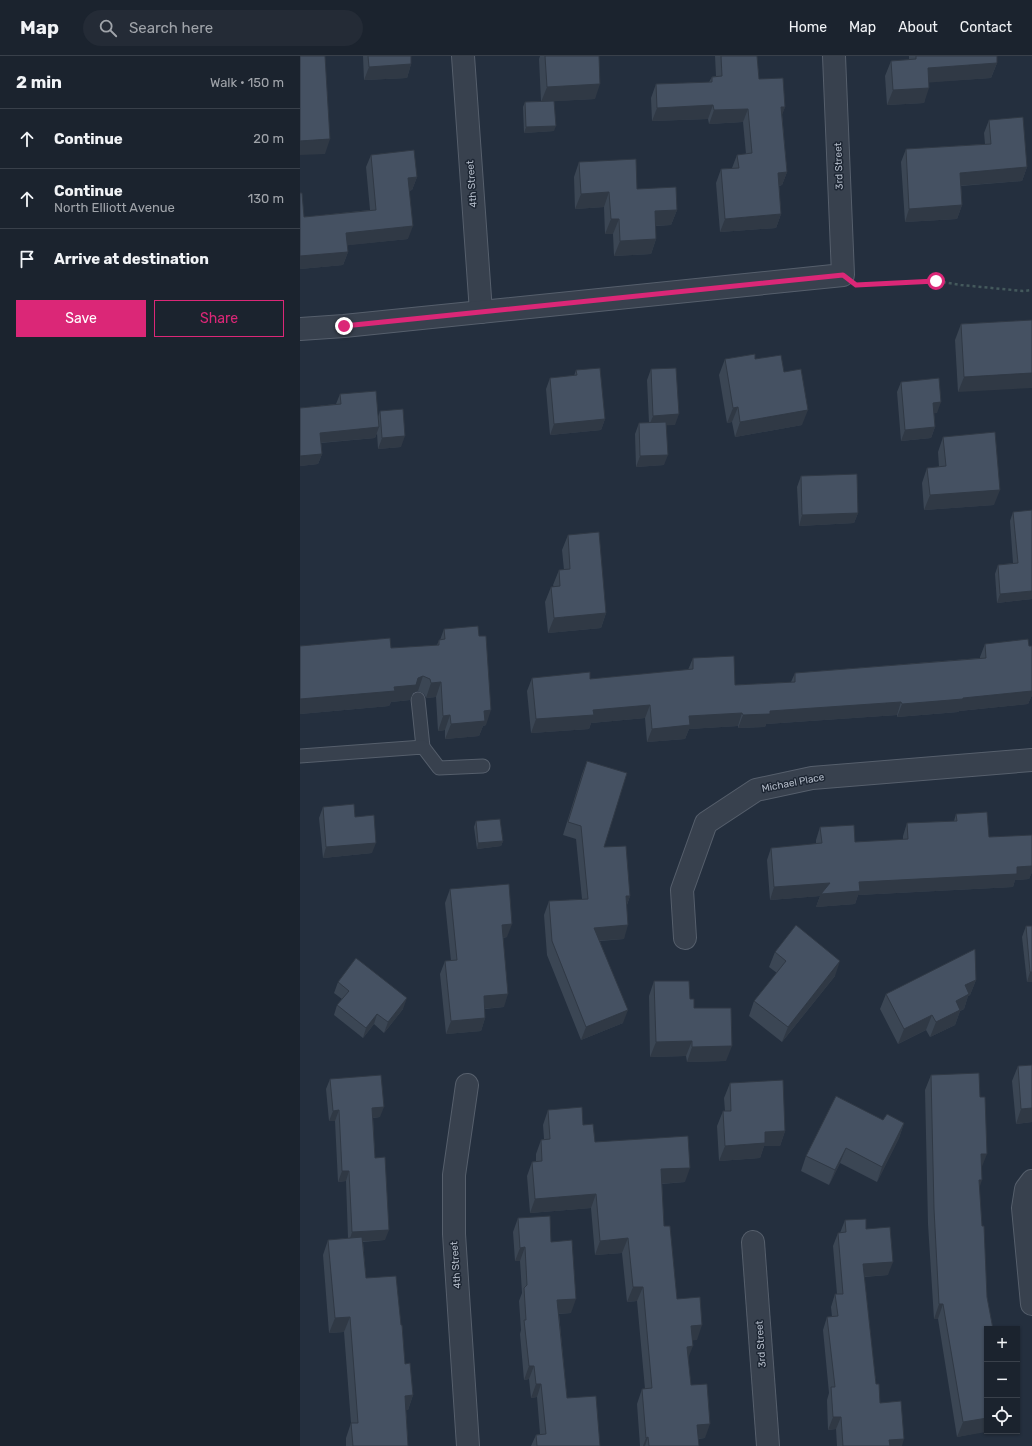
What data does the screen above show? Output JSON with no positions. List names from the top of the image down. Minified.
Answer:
{"streets":{"street":["3rd Street","4th Street","Michael Place"]},"page":{"header":"Map","search":"Search here","nav":["Home","Map","About","Contact"],"heading":["2 min","Walk · 150 m"],"list":[["Continue","20 m"],["Continue","North Elliott Avenue","130 m"],"Arrive at destination"],"buttons":["Save","Share"],"map_buttons":["+","−"]}}
